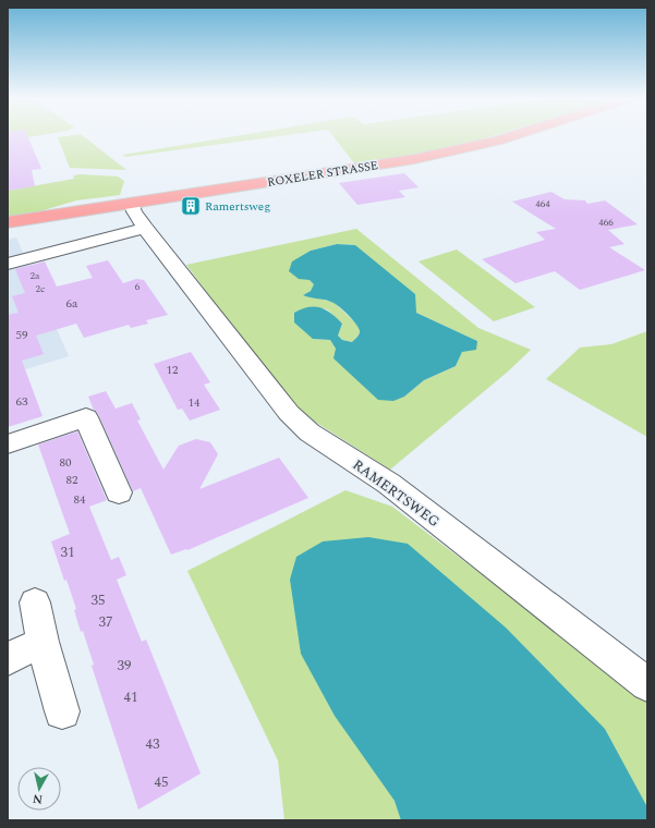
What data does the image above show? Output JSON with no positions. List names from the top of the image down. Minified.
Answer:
{"streets":{"main road":["ROXELER STRASSE"],"street":["RAMERTSWEG"]},"crossings":[["ROXELER STRASSE","RAMERTSWEG"]],"places":{"building":["Ramertsweg"]},"house_numbers":["464","466","2a","6","2c","6a","59","12","63","14","80","82","84","31","35","37","39","41","43","45"],"north":"bottom"}
